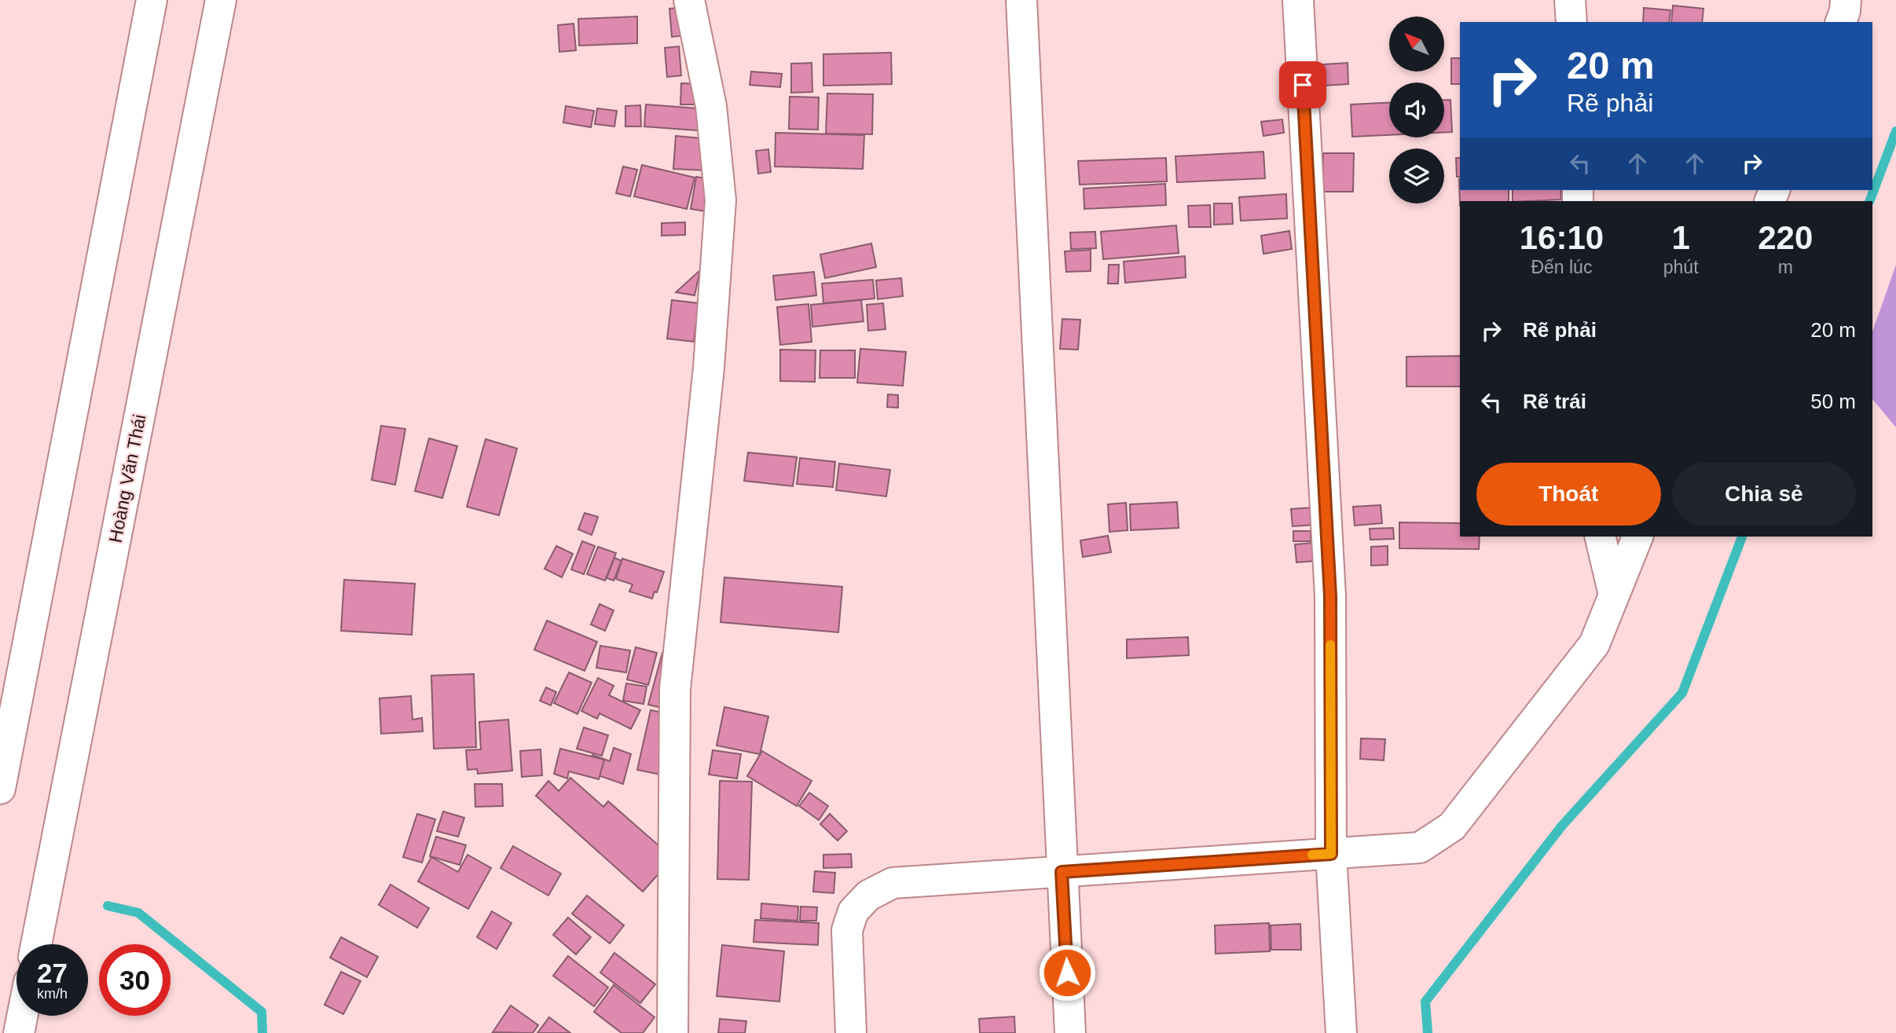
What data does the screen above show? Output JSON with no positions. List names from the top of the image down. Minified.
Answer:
{"streets":{"street":["Hoàng Văn Thái"]},"north":"top left","page":{"turn":["20 m","Rẽ phải"],"eta":["16:10","Đến lúc","1","phút","220","m"],"list":[{"name":"Rẽ phải","value":"20 m"},{"name":"Rẽ trái","value":"50 m"}],"buttons":["Thoát","Chia sẻ"],"speed":"27 km/h","limit":"30"}}
